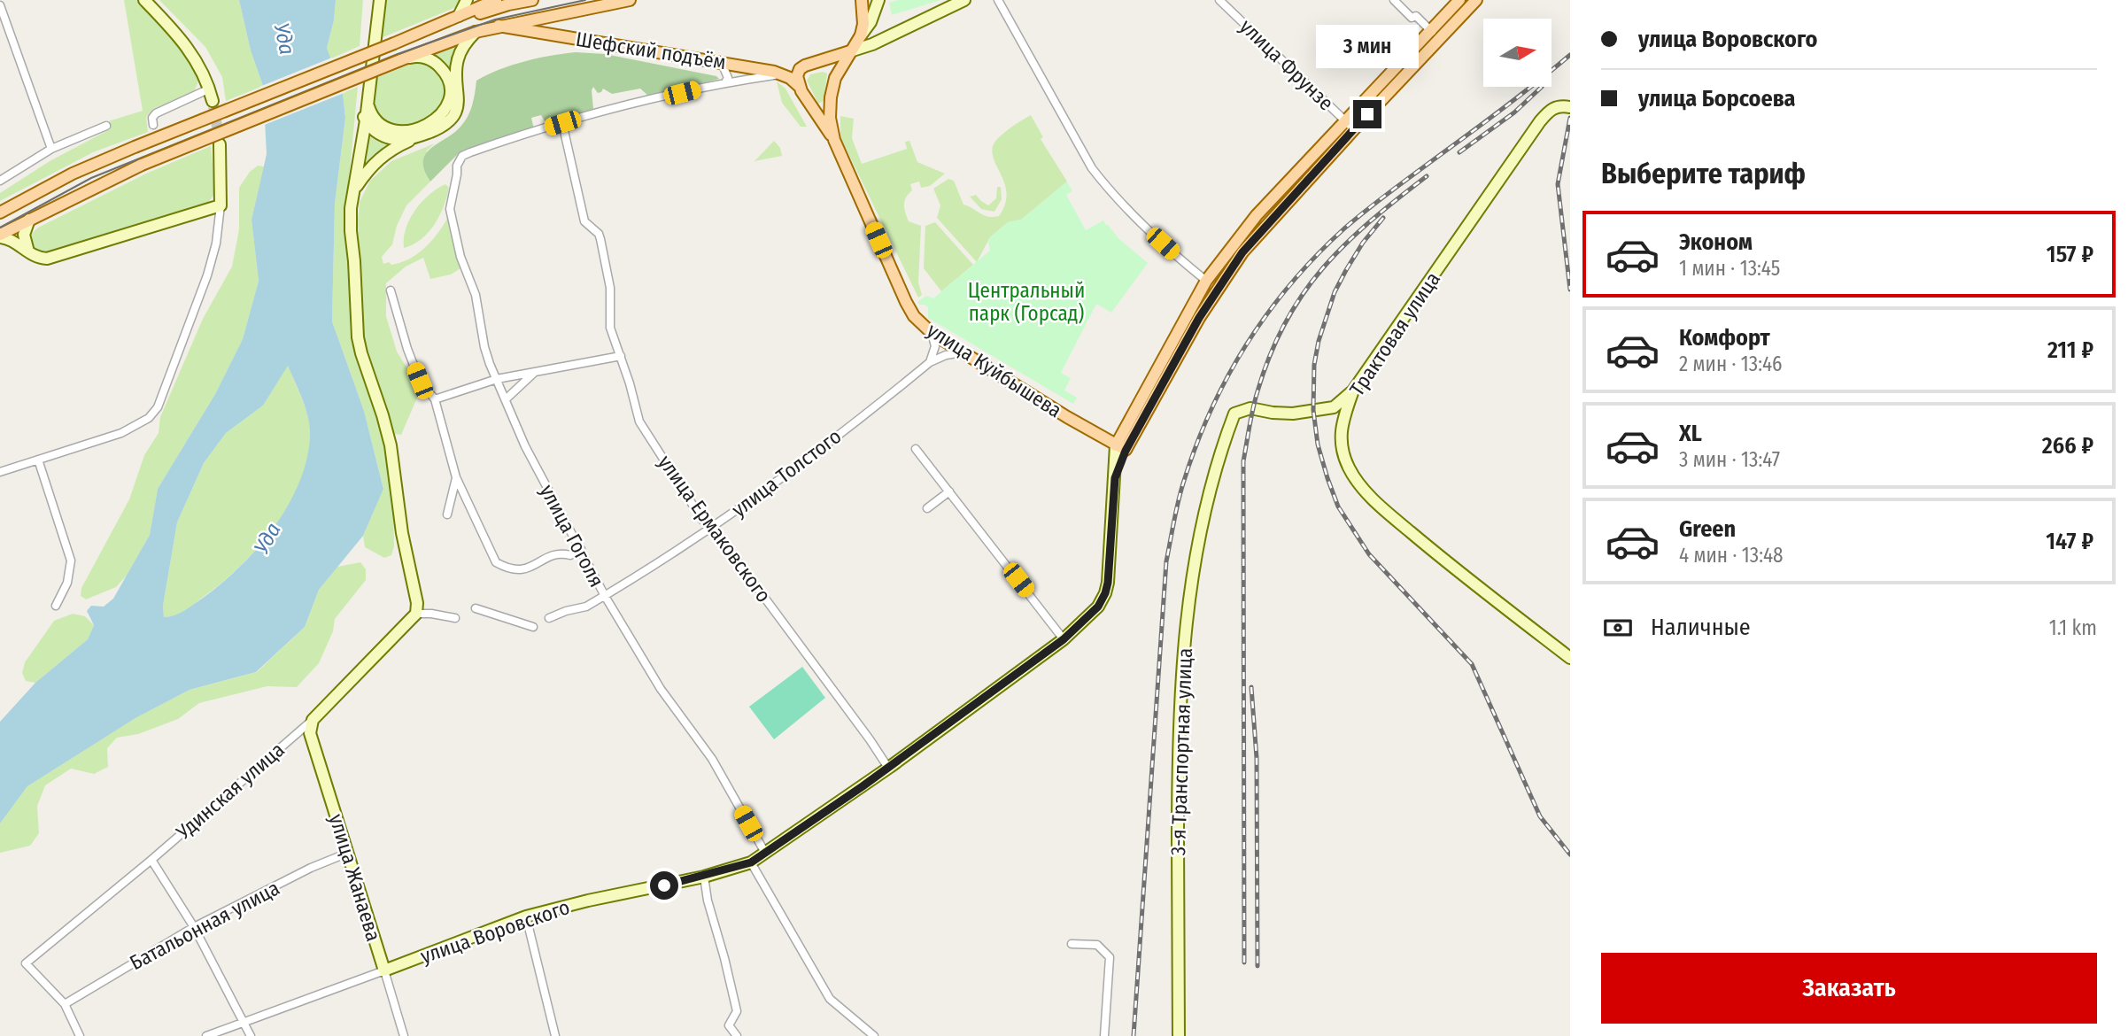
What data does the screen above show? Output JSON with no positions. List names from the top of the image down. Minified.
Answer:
{"streets":{"main road":["Шефский подъём","улица Куйбышева"],"street":["улица Фрунзе","Трактовая улица","улица Толстого","улица Ермаковского","улица Гоголя","3-я Транспортная улица","Удинская улица","улица Жанаева","Батальонная улица","улица Воровского"]},"crossings":[["Шефский подъём","улица Куйбышева"],["Трактовая улица","3-я Транспортная улица"],["улица Куйбышева","улица Толстого"],["улица Куйбышева","улица Воровского"],["улица Толстого","улица Ермаковского"],["улица Толстого","улица Гоголя"],["улица Ермаковского","улица Гоголя"],["улица Ермаковского","улица Воровского"],["улица Гоголя","улица Воровского"],["Удинская улица","улица Жанаева"],["Удинская улица","Батальонная улица"],["улица Жанаева","Батальонная улица"],["улица Жанаева","улица Воровского"]],"water":["Уда"],"parks":["Центральный парк (Горсад)"],"north":"right","page":{"banner":["улица Воровского","улица Борсоева"],"bubble":"3 мин","heading":"Выберите тариф","list":[{"name":"Эконом","note":"1 мин · 13:45","value":"157 ₽"},{"name":"Комфорт","note":"2 мин · 13:46","value":"211 ₽"},{"name":"XL","note":"3 мин · 13:47","value":"266 ₽"},{"name":"Green","note":"4 мин · 13:48","value":"147 ₽"}],"pay":["Наличные","1.1 km"],"buttons":"Заказать"}}
